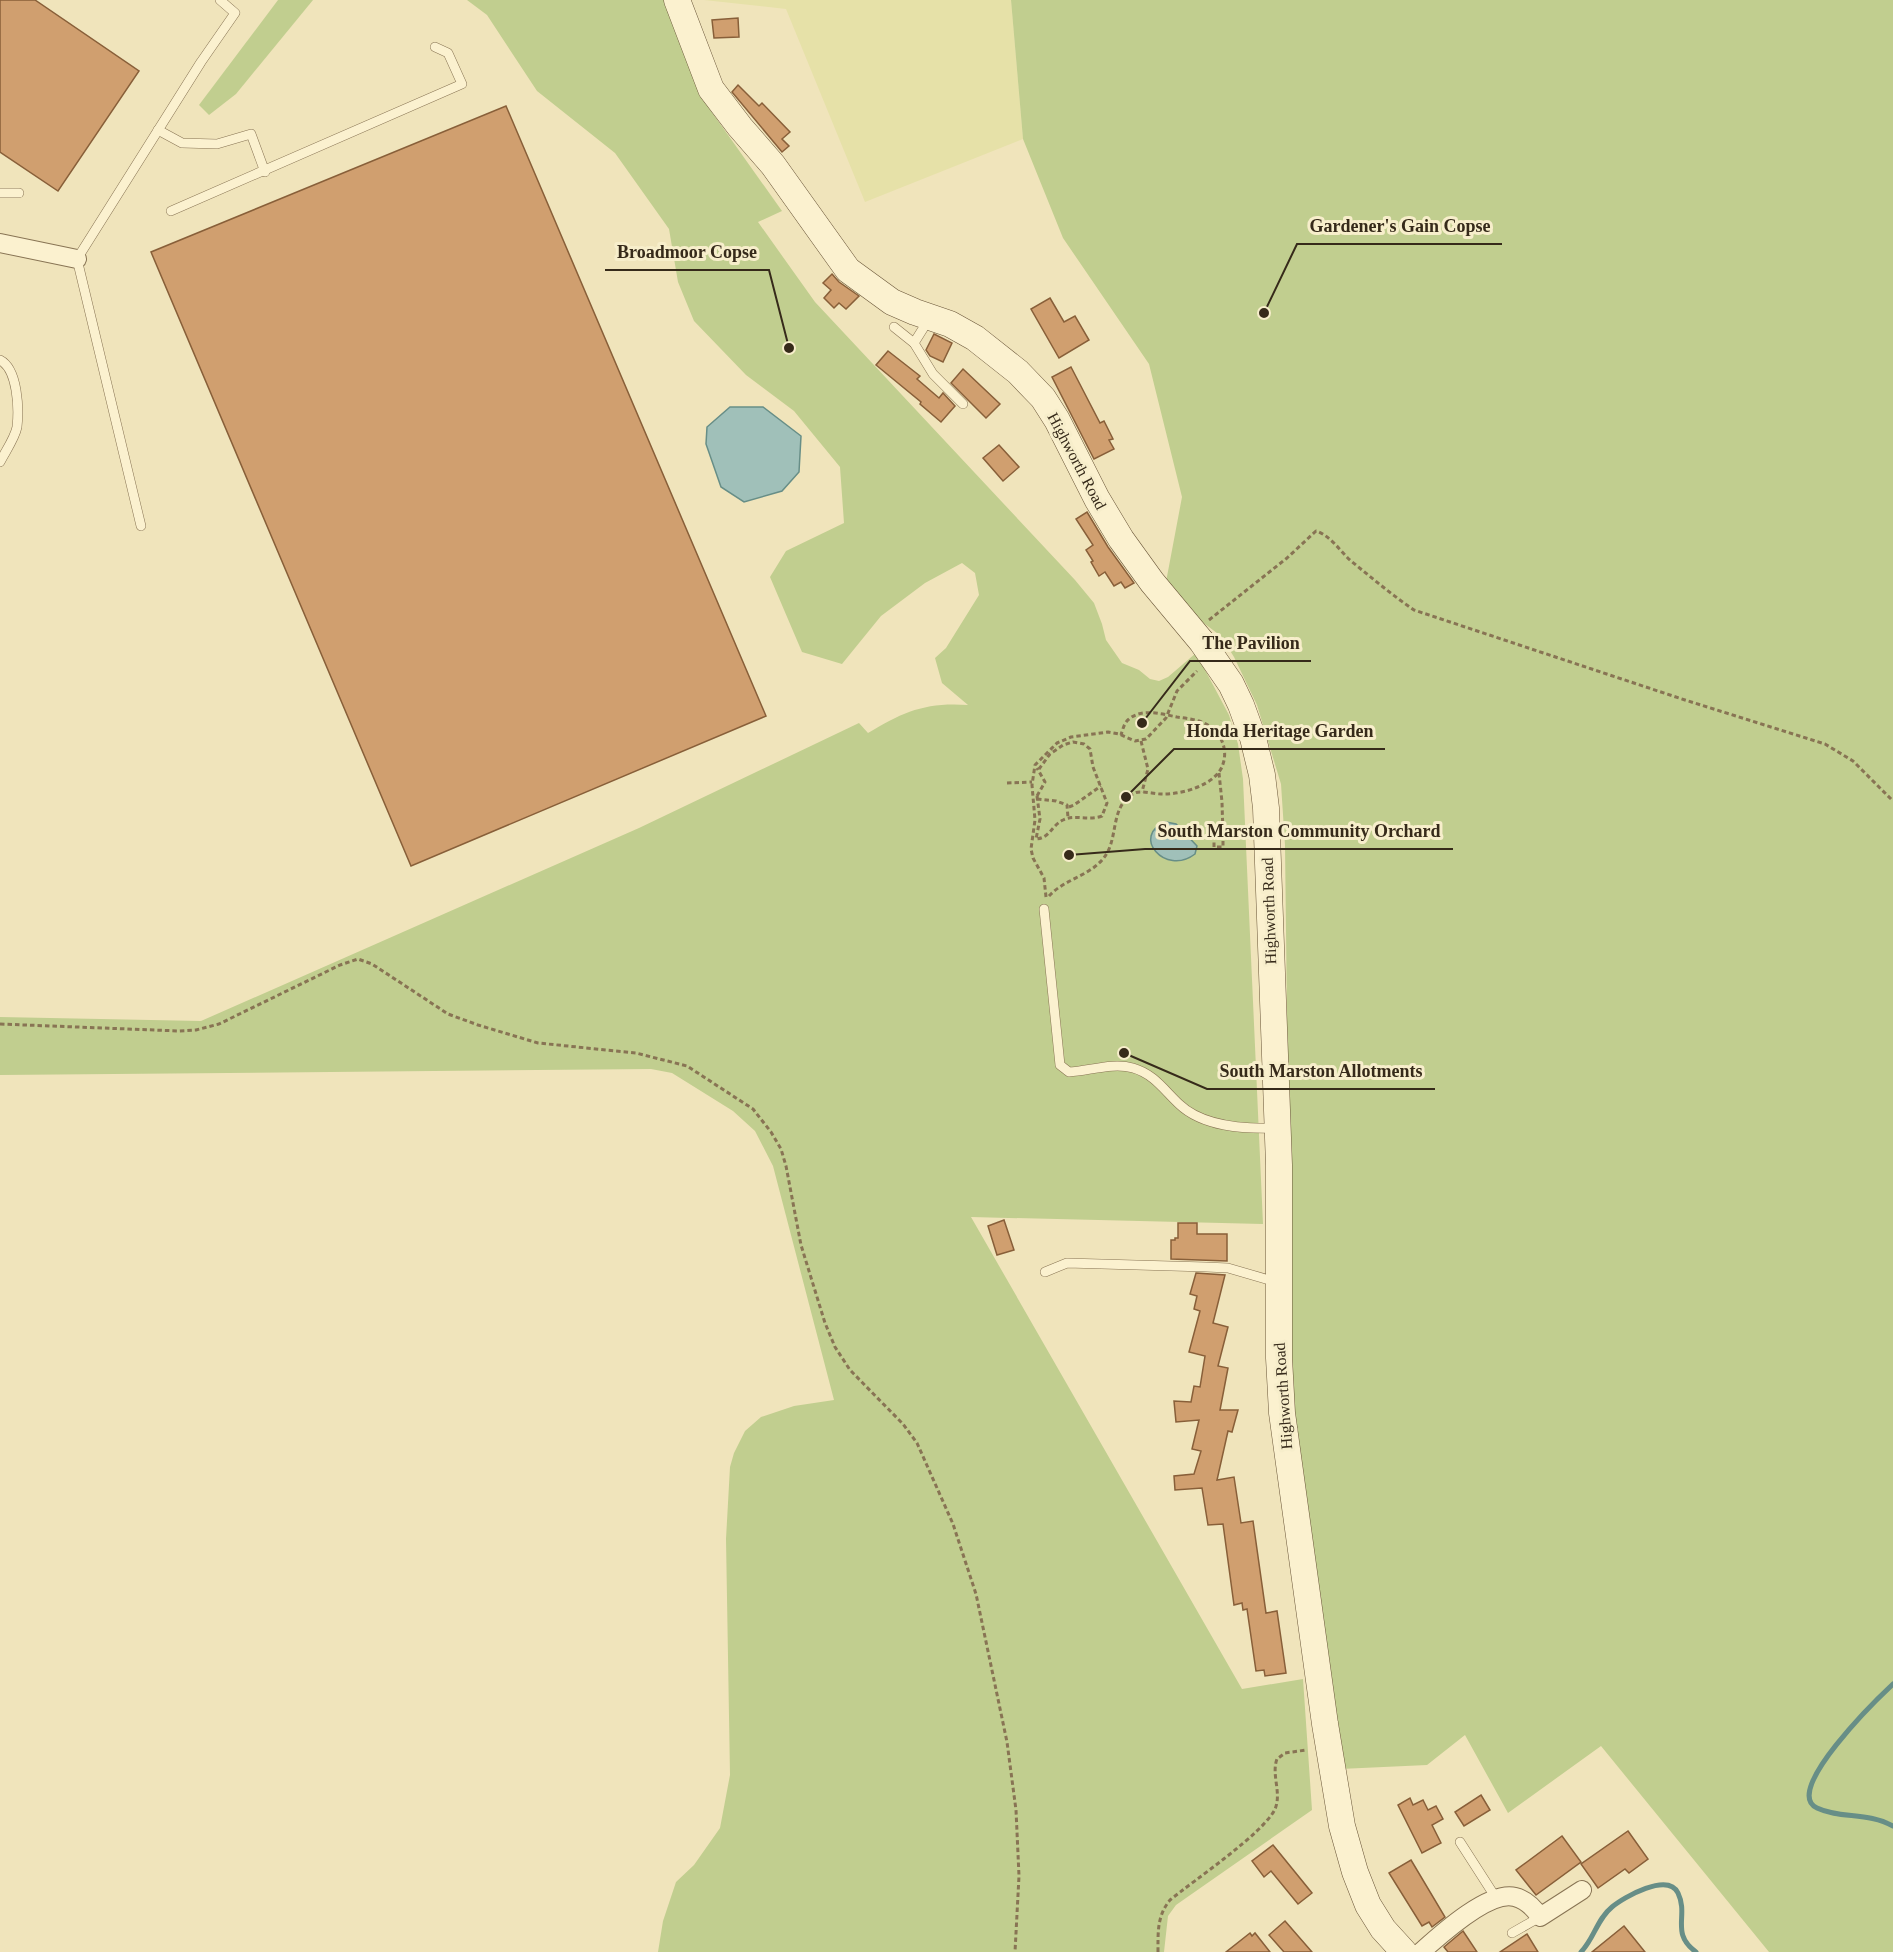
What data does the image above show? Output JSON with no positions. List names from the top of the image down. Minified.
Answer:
{"streets":{"street":["Highworth Road"]},"places":["Gardener's Gain Copse","Broadmoor Copse","The Pavilion","Honda Heritage Garden","South Marston Community Orchard","South Marston Allotments"]}
